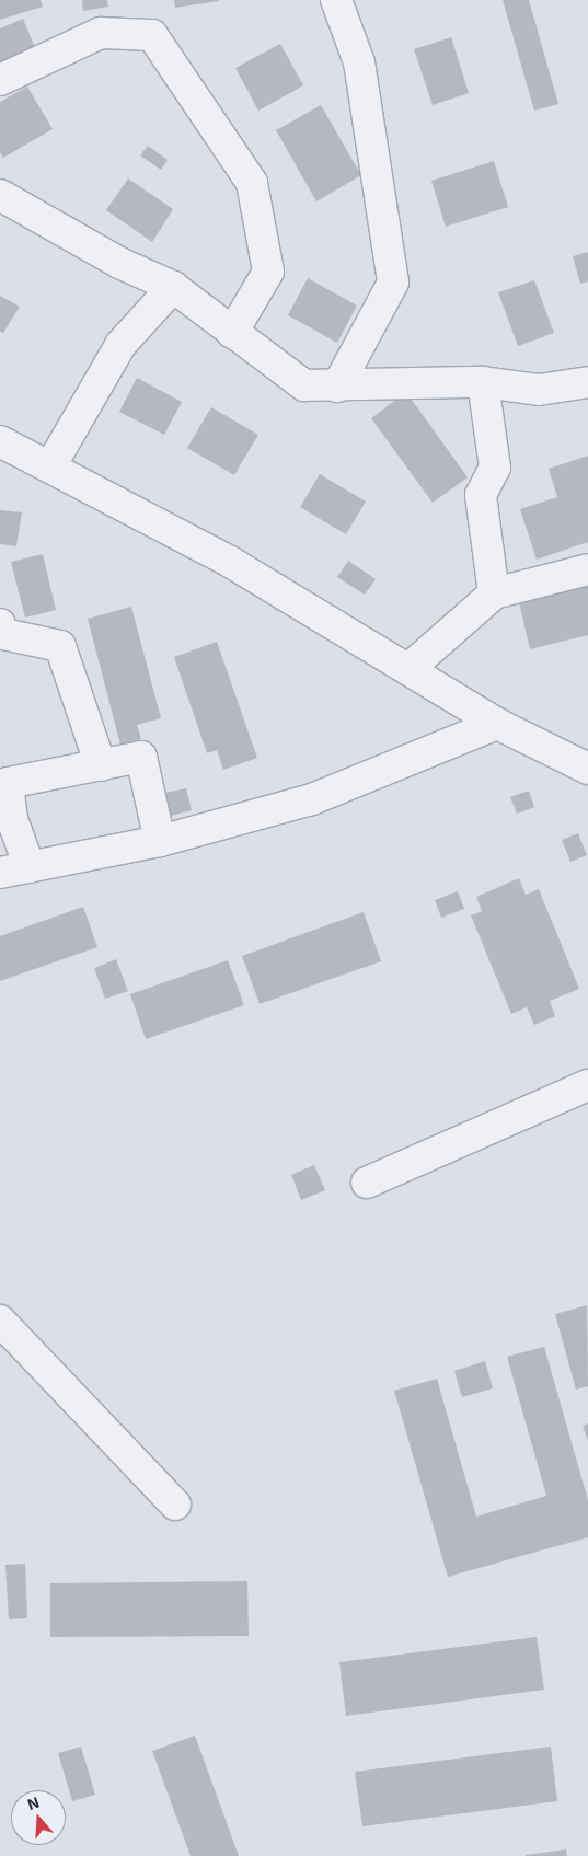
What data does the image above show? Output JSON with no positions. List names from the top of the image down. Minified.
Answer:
{"north":"top"}
